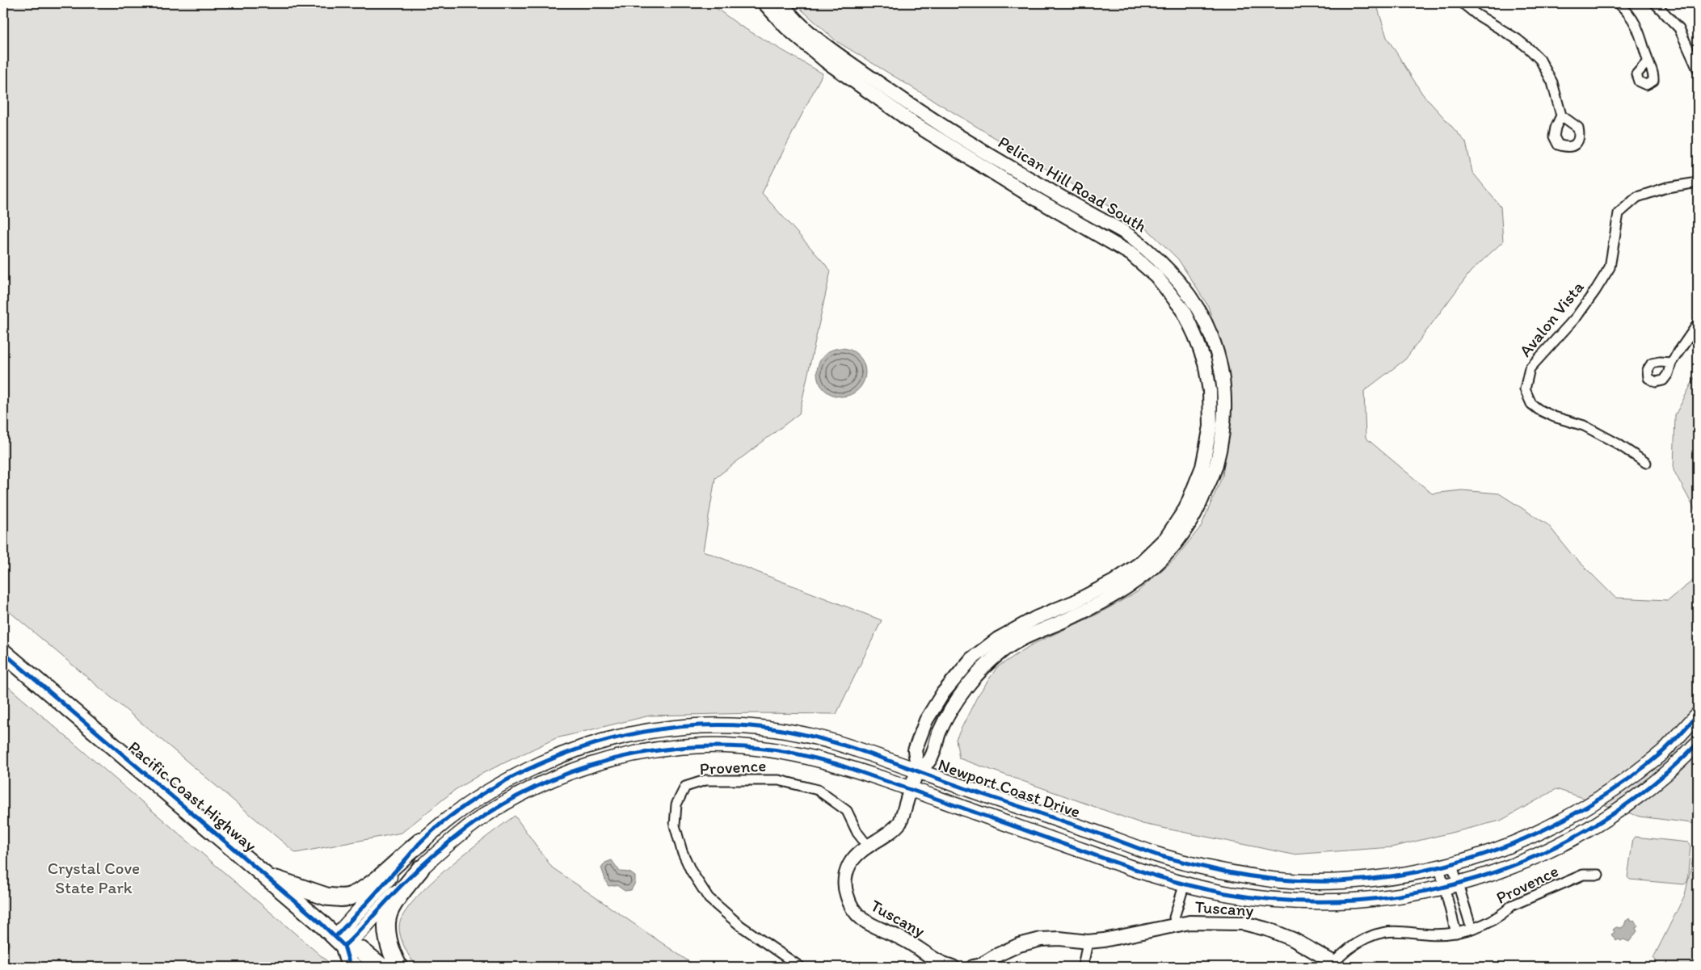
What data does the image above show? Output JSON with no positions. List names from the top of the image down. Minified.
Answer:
{"streets":{"highway":["Pacific Coast Highway"],"main road":["Newport Coast Drive"],"street":["Pelican Hill Road South","Avalon Vista","Provence","Tuscany"]},"crossings":[["Pelican Hill Road South","Newport Coast Drive"],["Pelican Hill Road South","Tuscany"],["Provence","Tuscany"],["Newport Coast Drive","Pacific Coast Highway"],["Newport Coast Drive","Tuscany"]],"parks":["Crystal Cove State Park"]}
